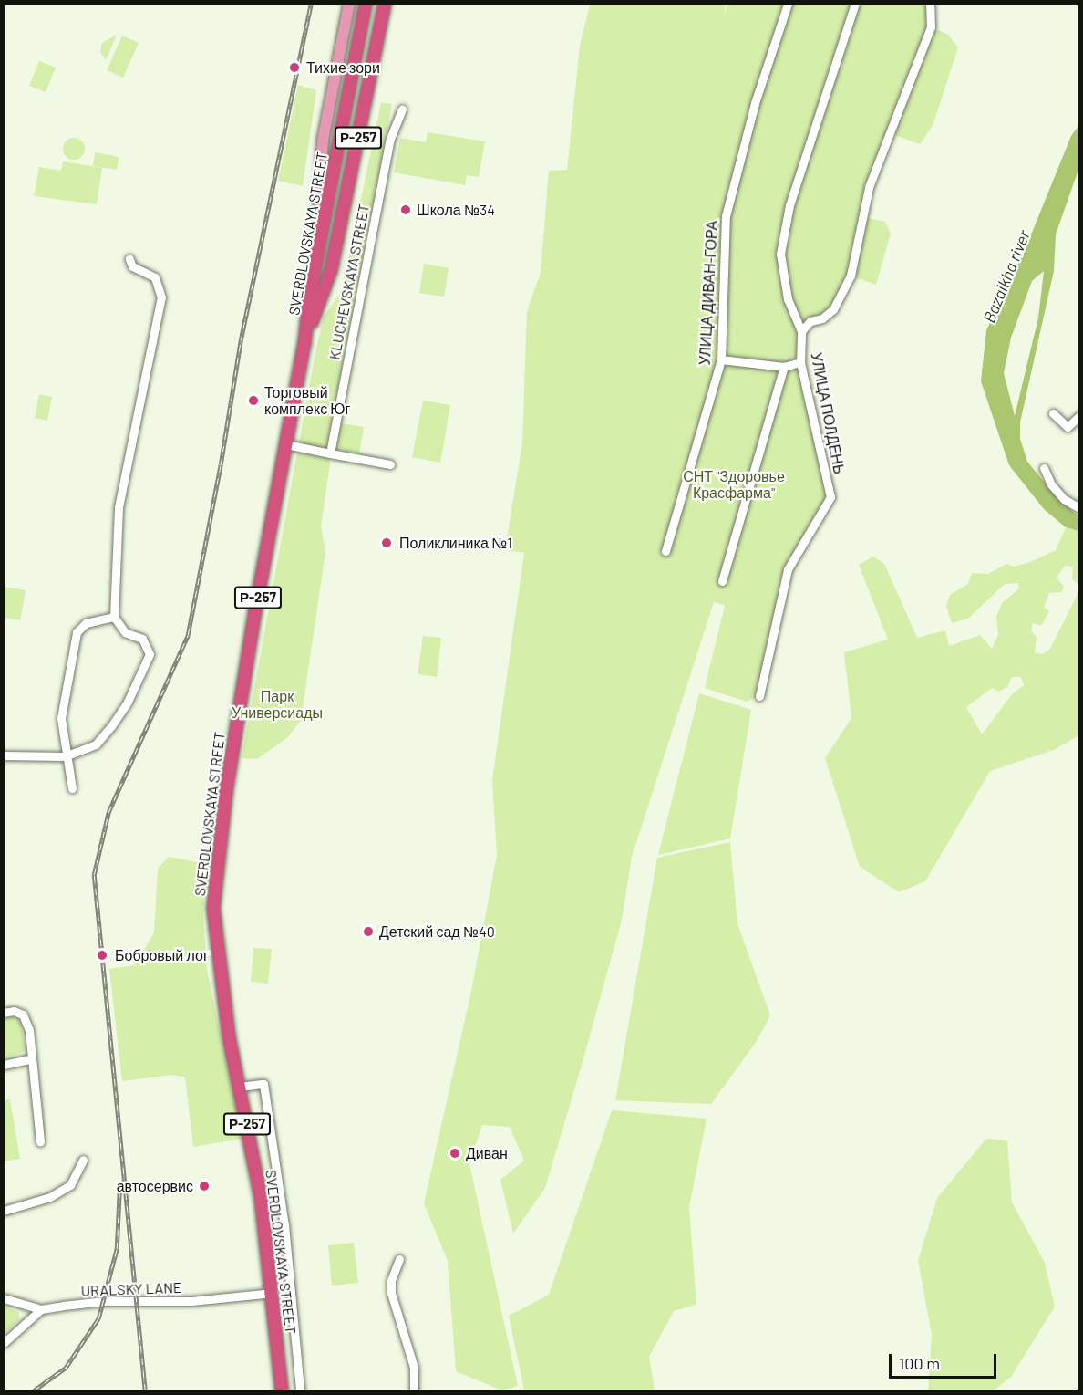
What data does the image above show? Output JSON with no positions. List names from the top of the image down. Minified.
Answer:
{"streets":{"highway":["Р-257","SVERDLOVSKAYA STREET"],"street":["KLUCHEVSKAYA STREET","УЛИЦА ДИВАН-ГОРА","УЛИЦА ПОЛДЕНЬ","URALSKY LANE"]},"crossings":[["SVERDLOVSKAYA STREET","URALSKY LANE"]],"water":["Bazaikha river"],"parks":["СНТ \"Здоровье Красфарма\"","Парк Универсиады"],"places":["Тихие зори","Школа №34","Торговый комплекс Юг","Поликлиника №1","Детский сад №40","Бобровый лог","Диван","автосервис"],"scale_bar":"100 m"}
